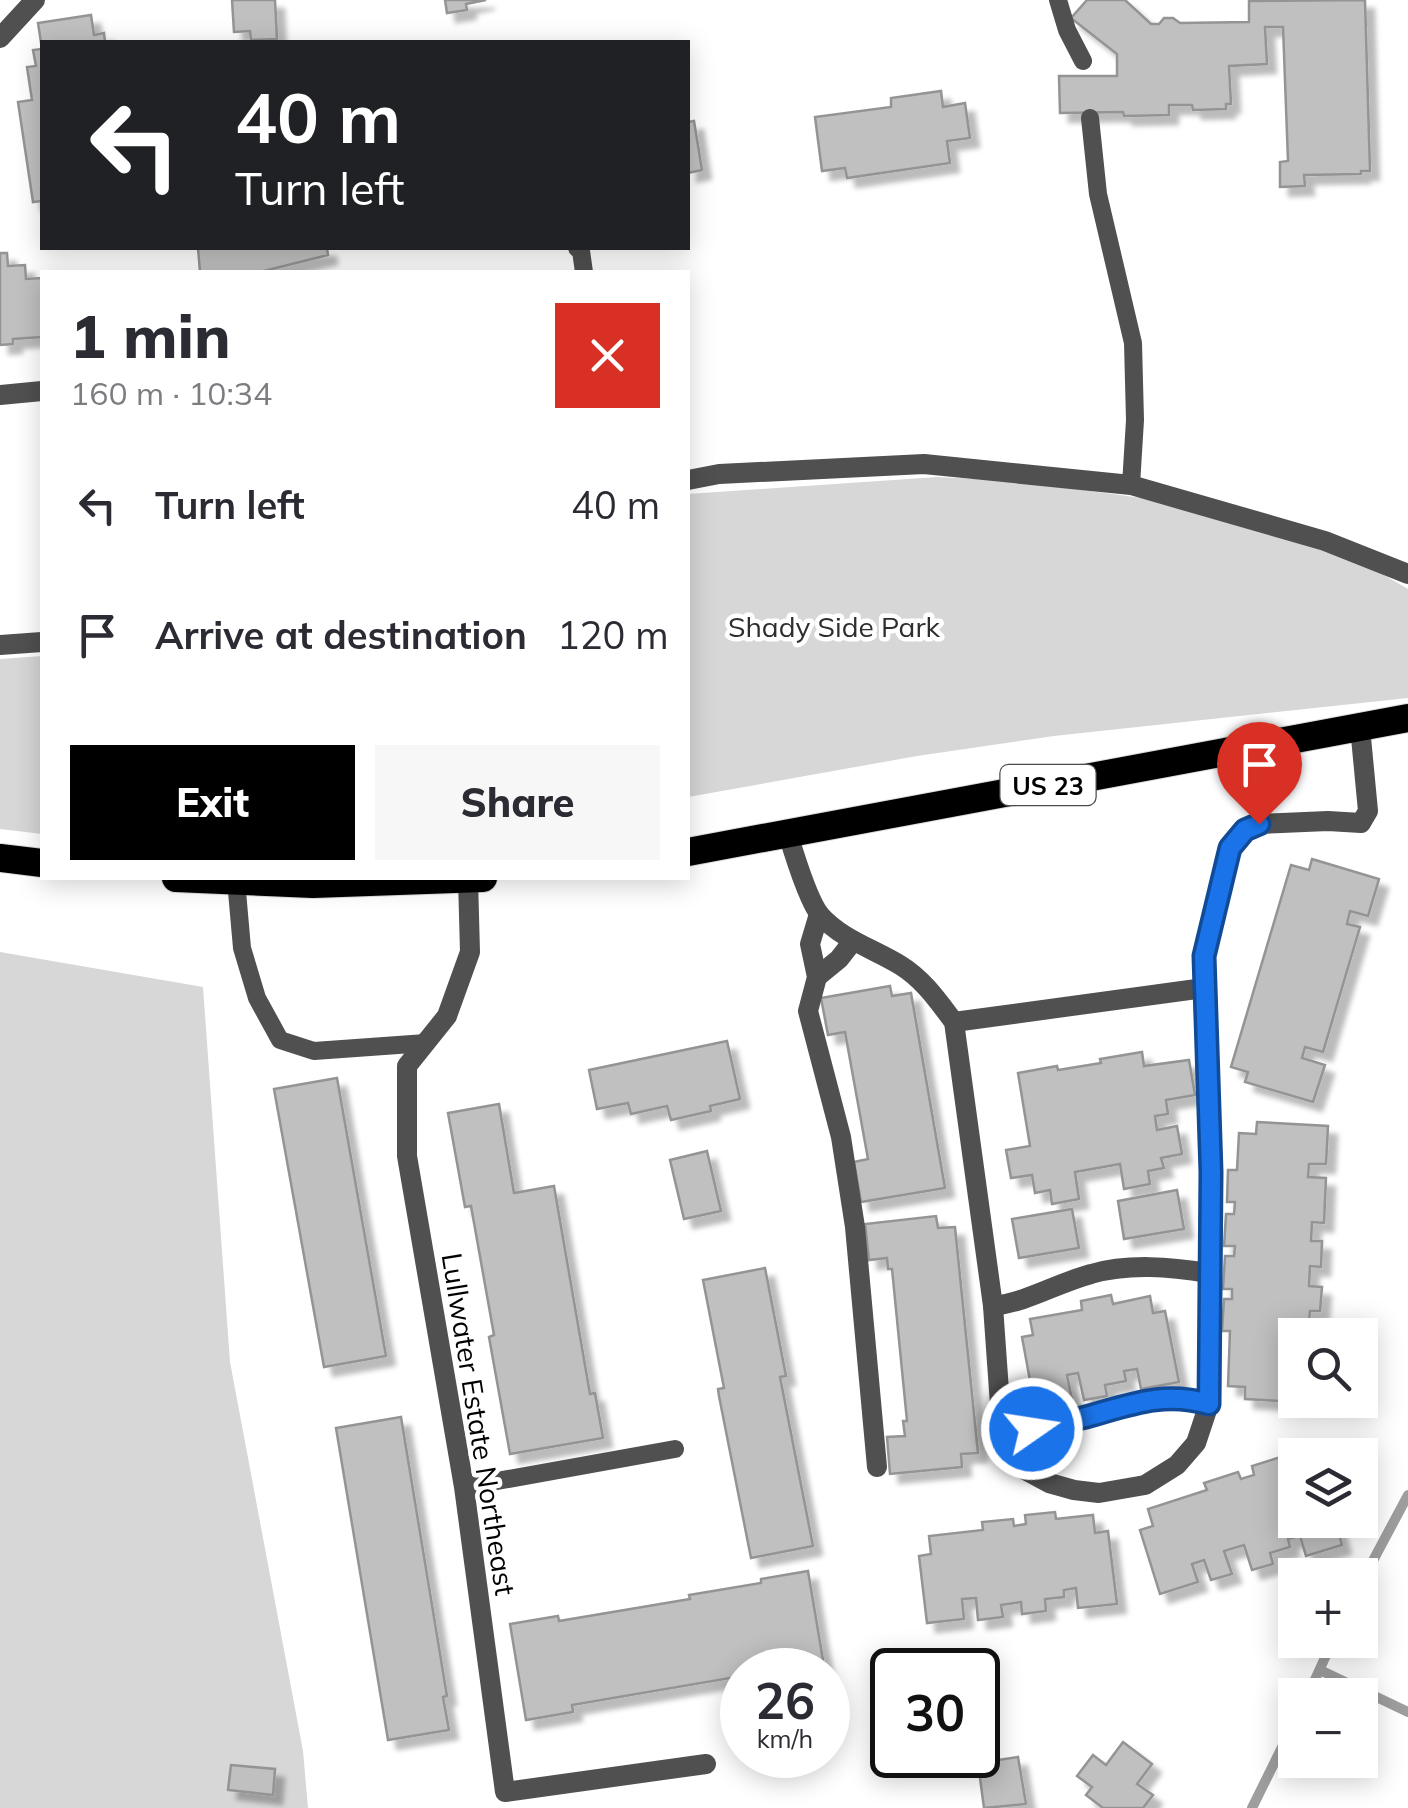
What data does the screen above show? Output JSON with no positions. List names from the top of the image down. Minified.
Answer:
{"streets":{"highway":["US 23"],"street":["Lullwater Estate Northeast"]},"parks":["Shady Side Park"],"page":{"turn":["40 m","Turn left"],"heading":["1 min","160 m · 10:34"],"list":[{"name":"Turn left","value":"40 m"},{"name":"Arrive at destination","value":"120 m"}],"buttons":["Exit","Share"],"map_buttons":["+","−"],"speed":"26 km/h","limit":"30"}}
